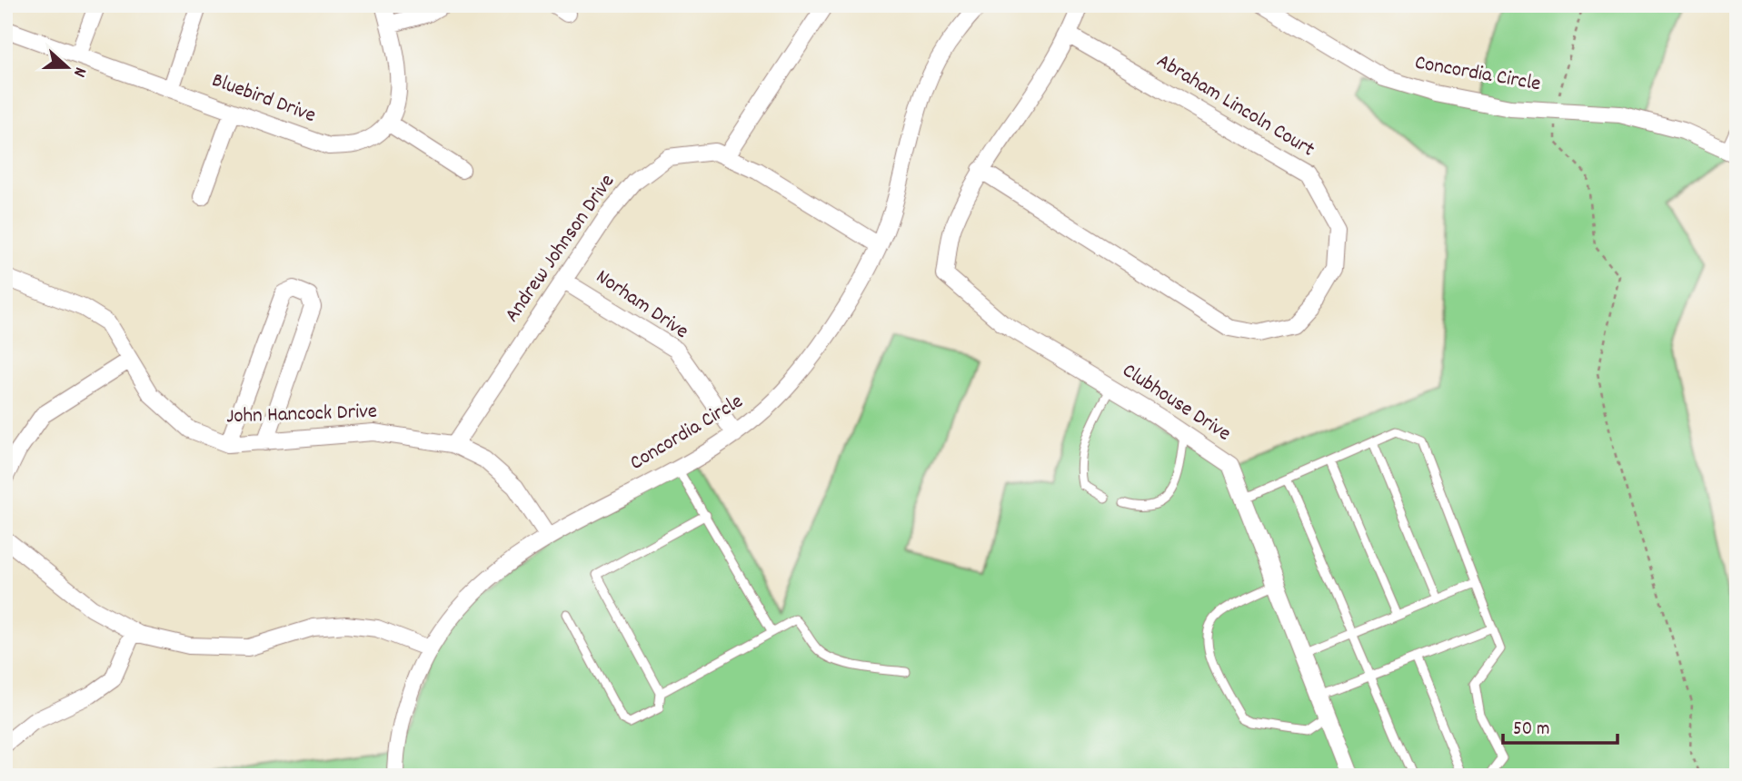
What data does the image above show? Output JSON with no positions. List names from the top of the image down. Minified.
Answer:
{"streets":{"street":["Concordia Circle","Bluebird Drive","Abraham Lincoln Court","Andrew Johnson Drive","Norham Drive","Clubhouse Drive","John Hancock Drive"]},"crossings":[["Concordia Circle","Andrew Johnson Drive"],["Concordia Circle","Norham Drive"],["Concordia Circle","John Hancock Drive"],["Abraham Lincoln Court","Clubhouse Drive"],["Andrew Johnson Drive","Norham Drive"],["Andrew Johnson Drive","John Hancock Drive"]],"scale_bar":"50 m","north":"right"}
